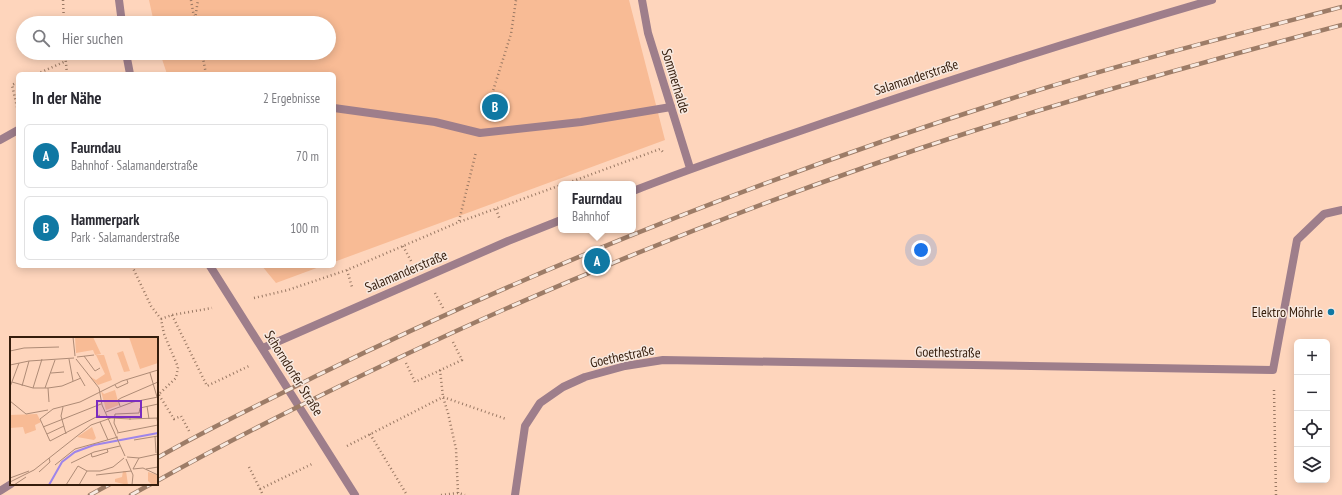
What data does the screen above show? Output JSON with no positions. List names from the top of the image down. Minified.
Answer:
{"streets":{"street":["Salamanderstraße","Sommerhalde","Goethestraße","Schorndorfer Straße"]},"crossings":[["Salamanderstraße","Sommerhalde"],["Salamanderstraße","Schorndorfer Straße"]],"places":["Elektro Möhrle"],"page":{"search":"Hier suchen","heading":["In der Nähe","2 Ergebnisse"],"pins":["B","A"],"list":[{"mark":"A","name":"Faurndau","note":"Bahnhof · Salamanderstraße","value":"70 m"},{"mark":"B","name":"Hammerpark","note":"Park · Salamanderstraße","value":"100 m"}],"popup":["Faurndau","Bahnhof"],"map_buttons":["+","−"]}}
